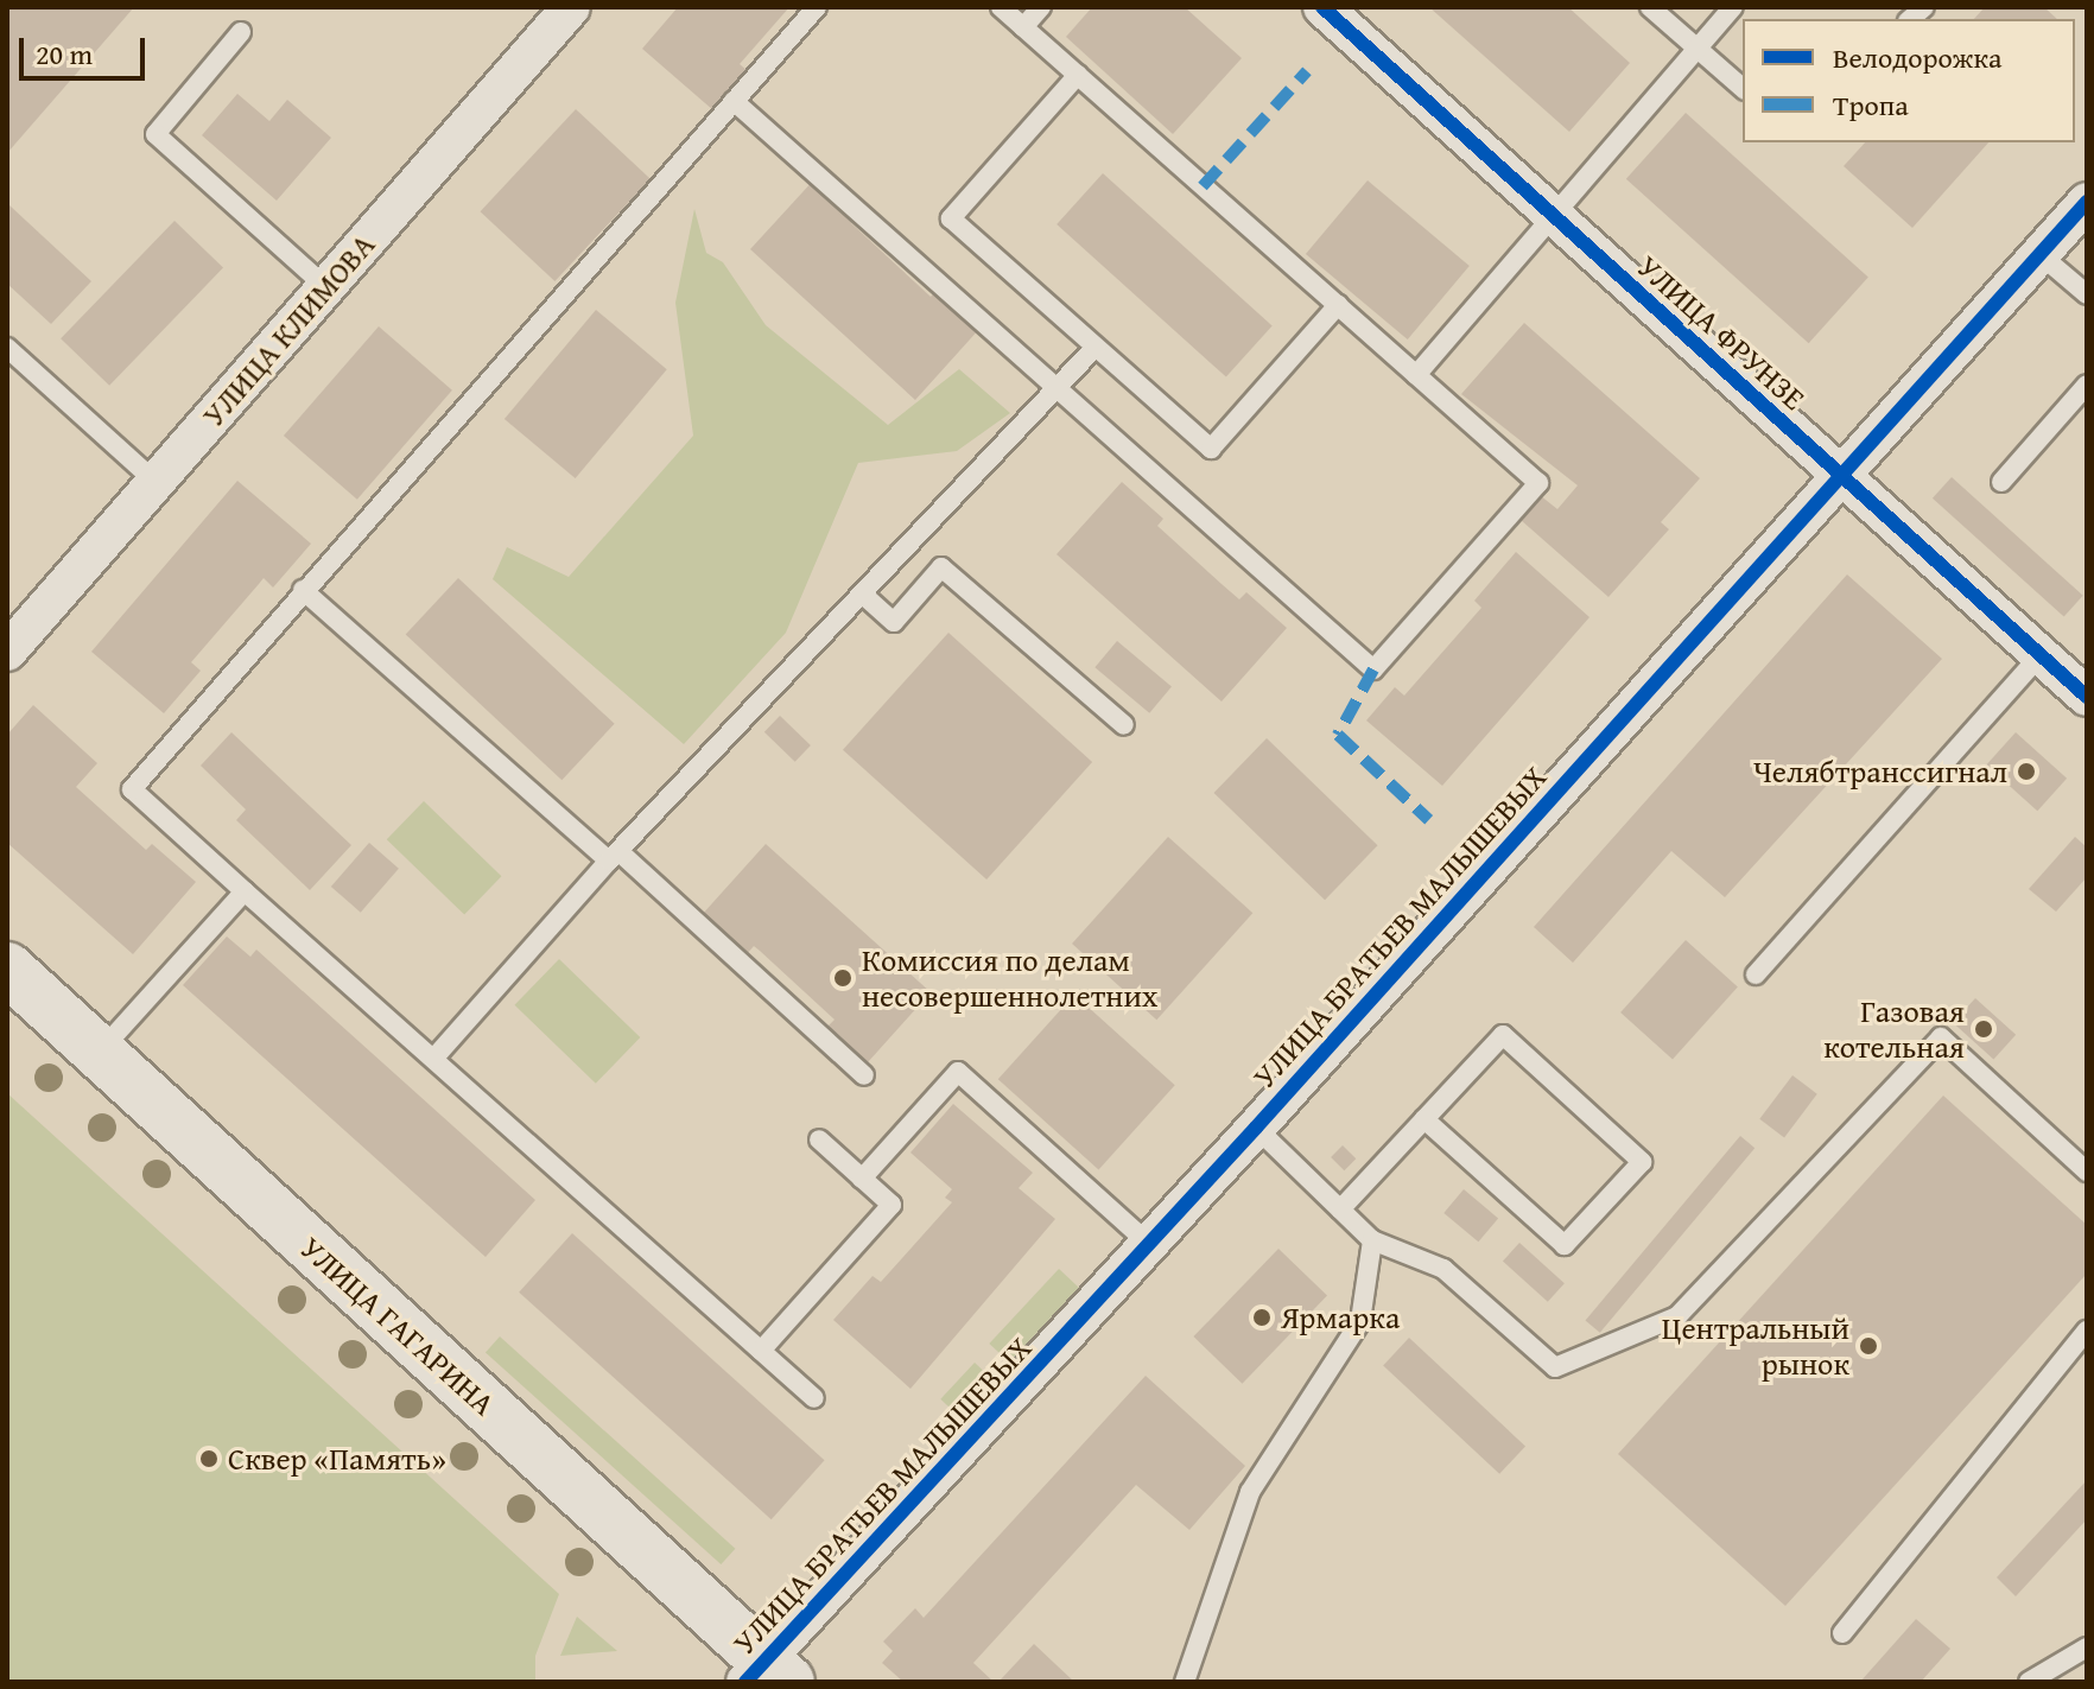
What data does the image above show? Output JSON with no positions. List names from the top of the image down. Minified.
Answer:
{"streets":{"main road":["УЛИЦА ГАГАРИНА"],"street":["УЛИЦА КЛИМОВА","УЛИЦА ФРУНЗЕ","УЛИЦА БРАТЬЕВ МАЛЫШЕВЫХ"]},"crossings":[["УЛИЦА ФРУНЗЕ","УЛИЦА БРАТЬЕВ МАЛЫШЕВЫХ"],["УЛИЦА БРАТЬЕВ МАЛЫШЕВЫХ","УЛИЦА ГАГАРИНА"]],"places":["Челябтранссигнал","Комиссия по делам несовершеннолетних","Газовая котельная","Ярмарка","Центральный рынок","Сквер «Память»"],"legend":["Велодорожка","Тропа"],"scale_bar":"20 m"}
